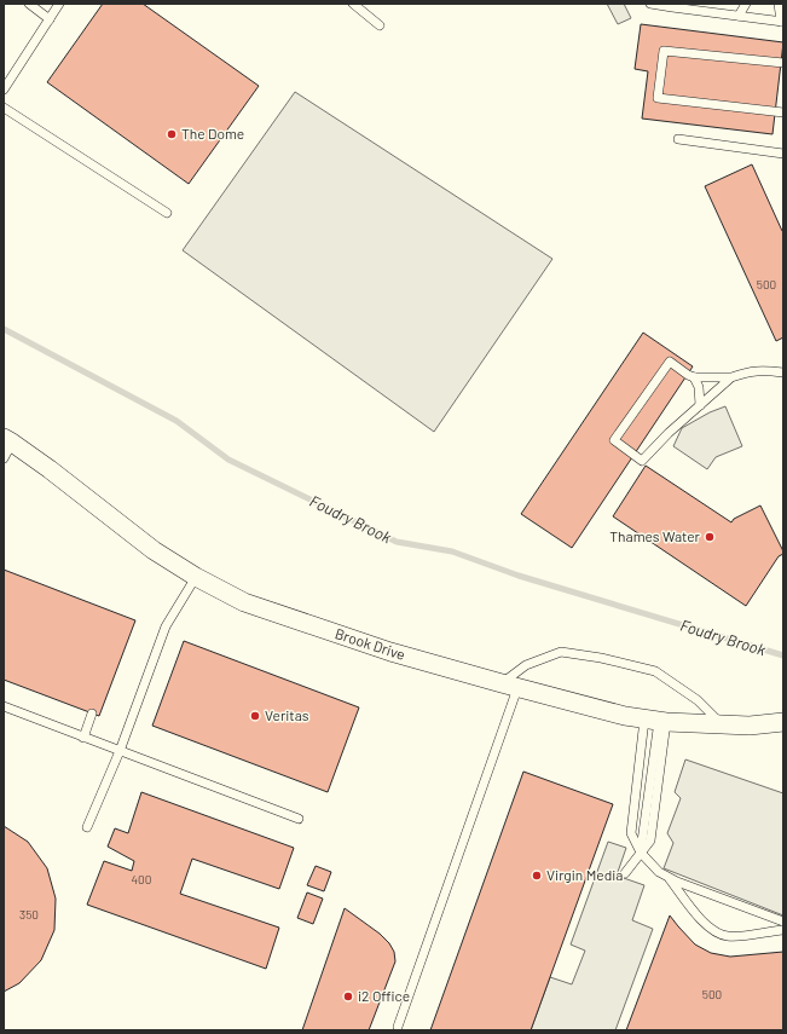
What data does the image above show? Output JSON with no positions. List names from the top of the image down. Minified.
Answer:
{"streets":{"street":["Brook Drive"]},"water":["Foudry Brook"],"places":["The Dome","Thames Water","Veritas","Virgin Media","i2 Office"],"house_numbers":["500","400","350","500"]}
